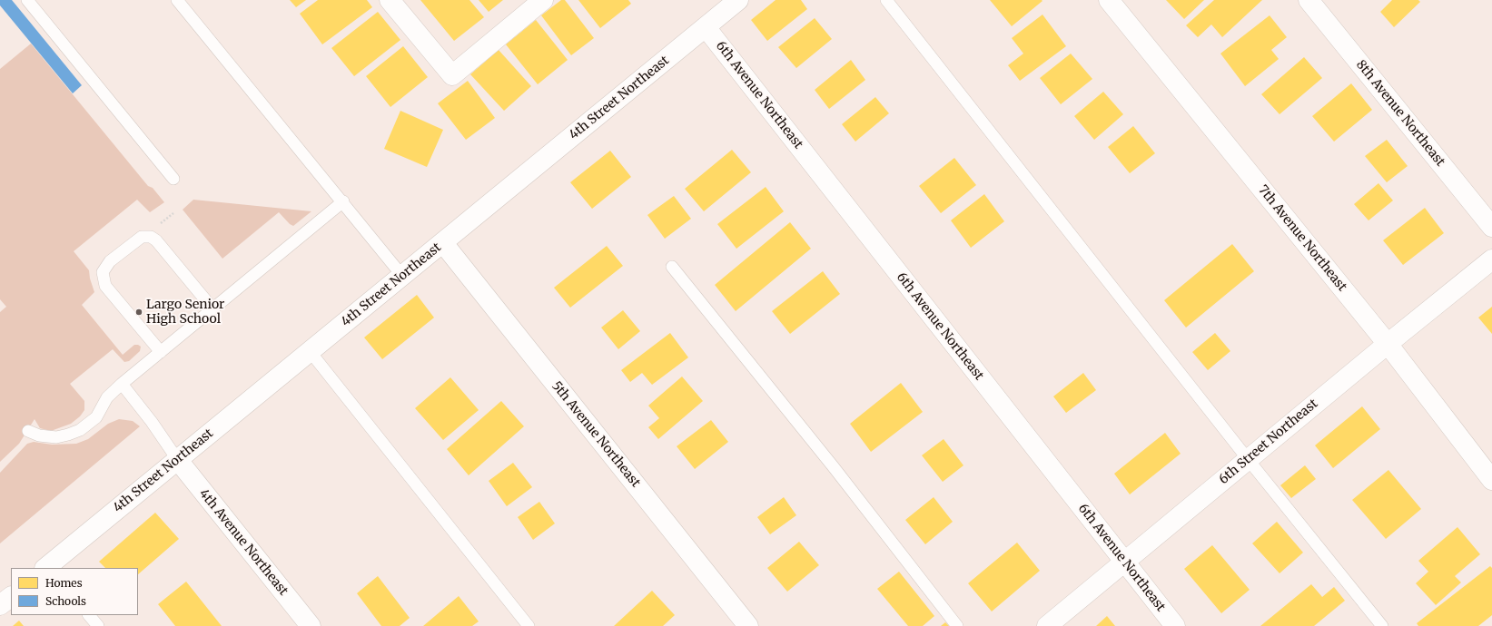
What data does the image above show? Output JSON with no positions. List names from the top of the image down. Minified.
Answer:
{"streets":{"street":["6th Avenue Northeast","4th Street Northeast","8th Avenue Northeast","7th Avenue Northeast","5th Avenue Northeast","6th Street Northeast","4th Avenue Northeast"]},"crossings":[["6th Avenue Northeast","4th Street Northeast"],["6th Avenue Northeast","6th Street Northeast"],["4th Street Northeast","5th Avenue Northeast"],["4th Street Northeast","4th Avenue Northeast"],["7th Avenue Northeast","6th Street Northeast"]],"places":["Largo Senior High School"],"legend":["Homes","Schools"]}
